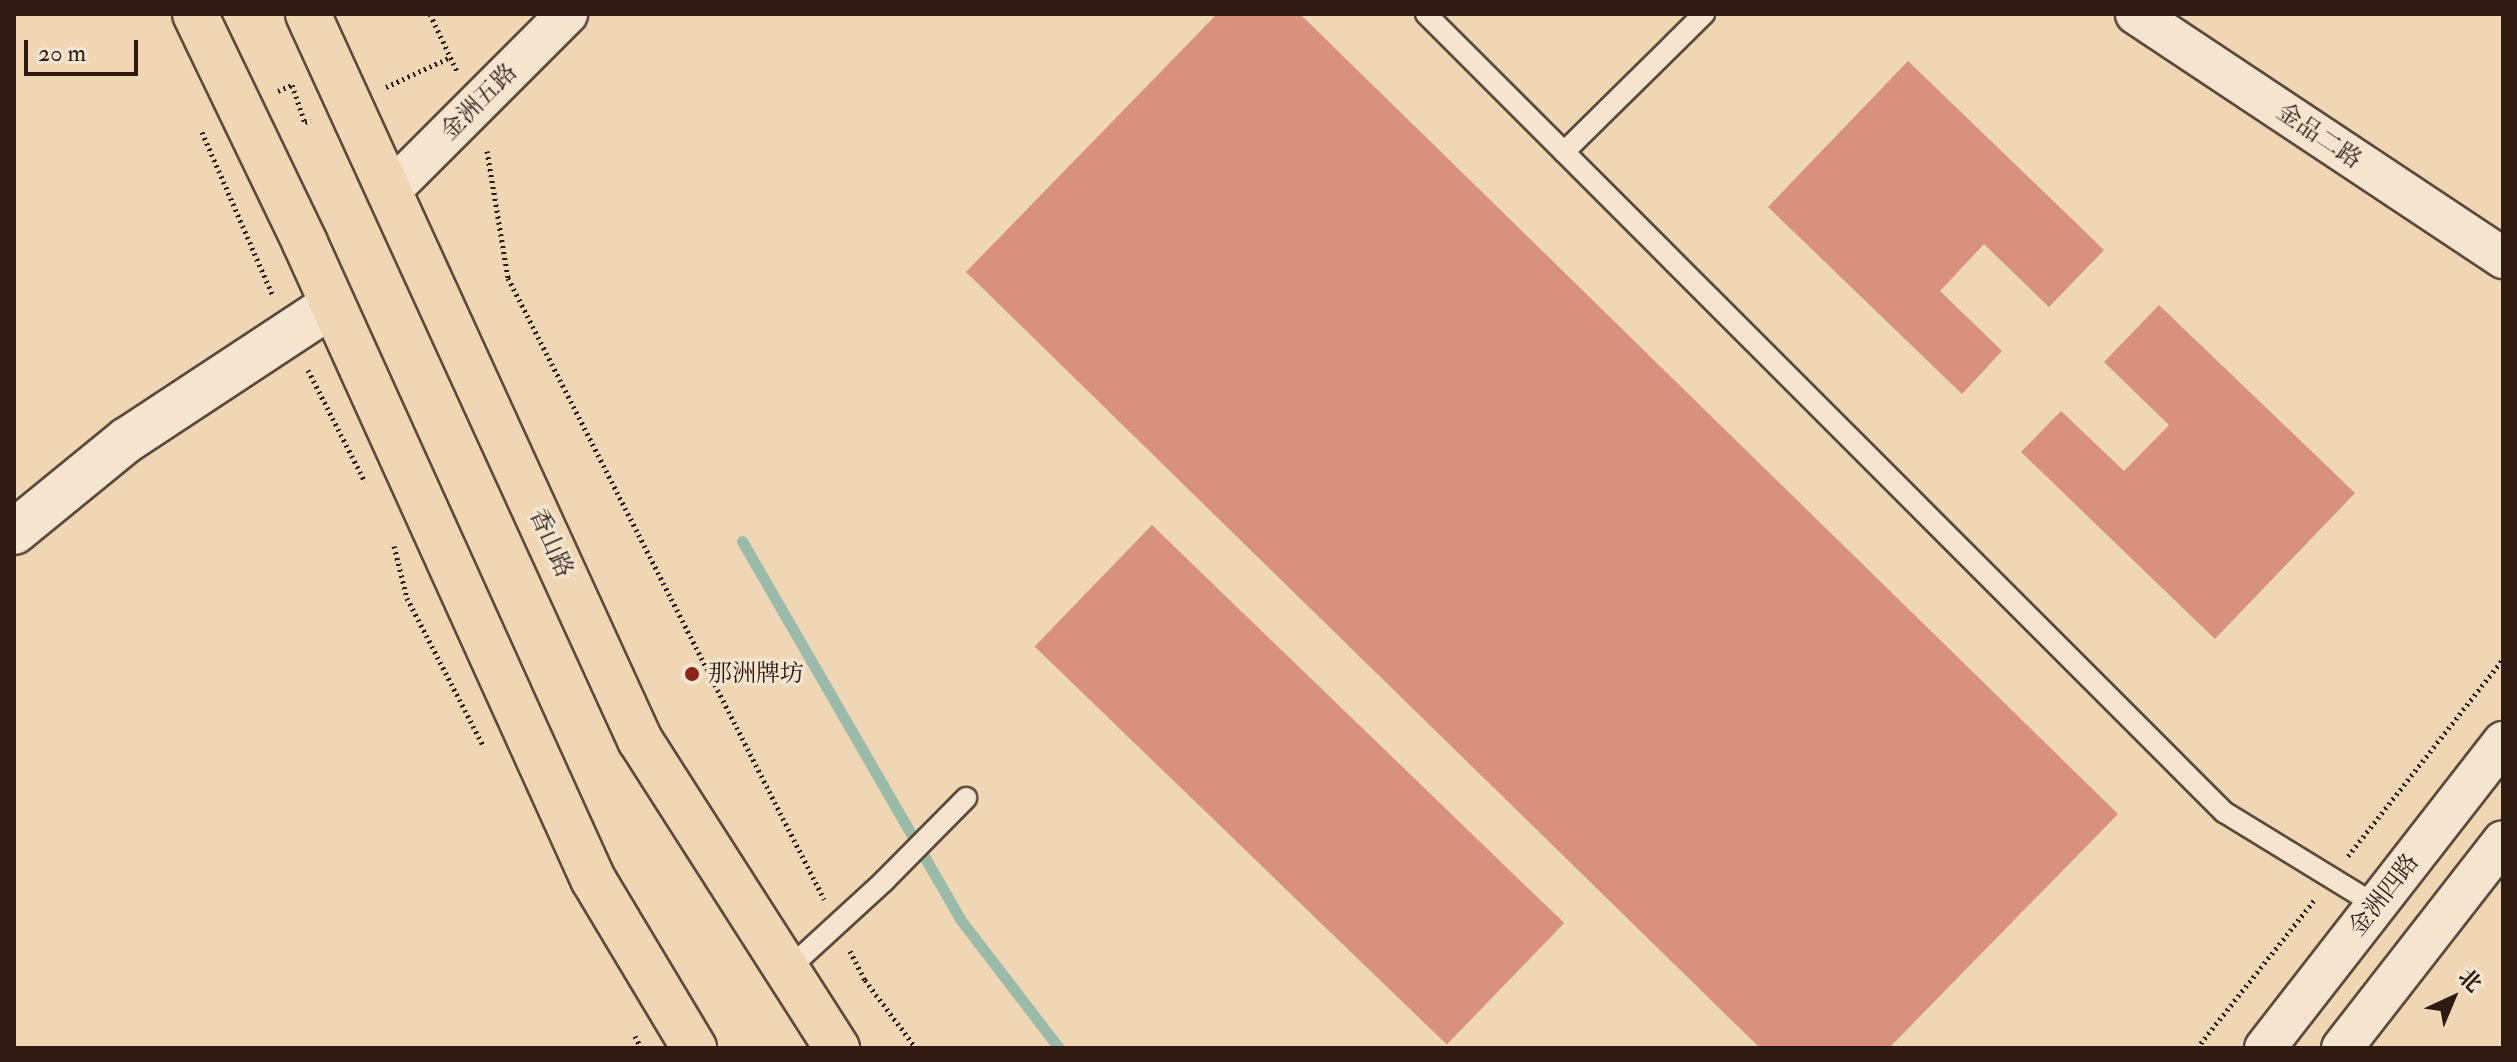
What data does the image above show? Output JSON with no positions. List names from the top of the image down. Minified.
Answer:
{"streets":{"main road":["香山路"],"street":["金洲五路","金品二路","金洲四路"]},"crossings":[["金洲五路","香山路"]],"places":["那洲牌坊"],"scale_bar":"20 m","north":"top right"}
